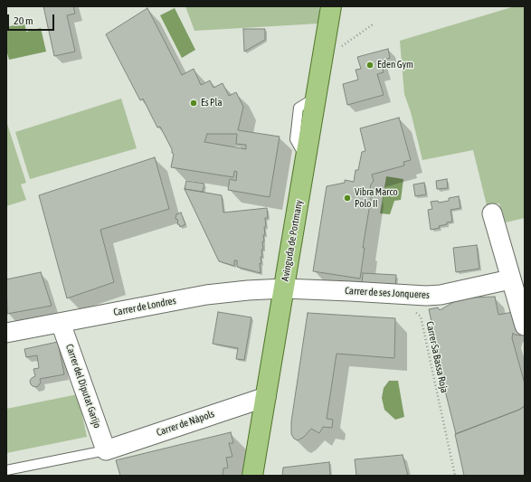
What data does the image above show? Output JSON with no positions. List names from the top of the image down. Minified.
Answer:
{"streets":{"main road":["Avinguda de Portmany"],"street":["Carrer de ses Jonqueres","Carrer de Londres","Carrer del Diputat Garijo","Carrer de Nàpols"],"path":["Carrer Sa Bassa Roja"]},"crossings":[["Avinguda de Portmany","Carrer de ses Jonqueres"],["Avinguda de Portmany","Carrer de Londres"],["Avinguda de Portmany","Carrer de Nàpols"],["Carrer de ses Jonqueres","Carrer de Londres"],["Carrer de Londres","Carrer del Diputat Garijo"],["Carrer del Diputat Garijo","Carrer de Nàpols"]],"places":["Eden Gym","Es Pla","Vibra Marco Polo II"],"scale_bar":"20 m"}
